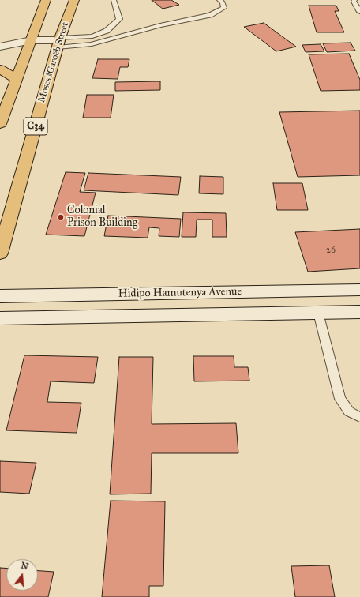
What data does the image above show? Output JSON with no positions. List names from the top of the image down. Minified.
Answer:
{"streets":{"main road":["Moses ǁGaroëb Street","C34"],"street":["Hidipo Hamutenya Avenue"]},"places":["Colonial Prison Building"],"house_numbers":["26"],"north":"top"}
